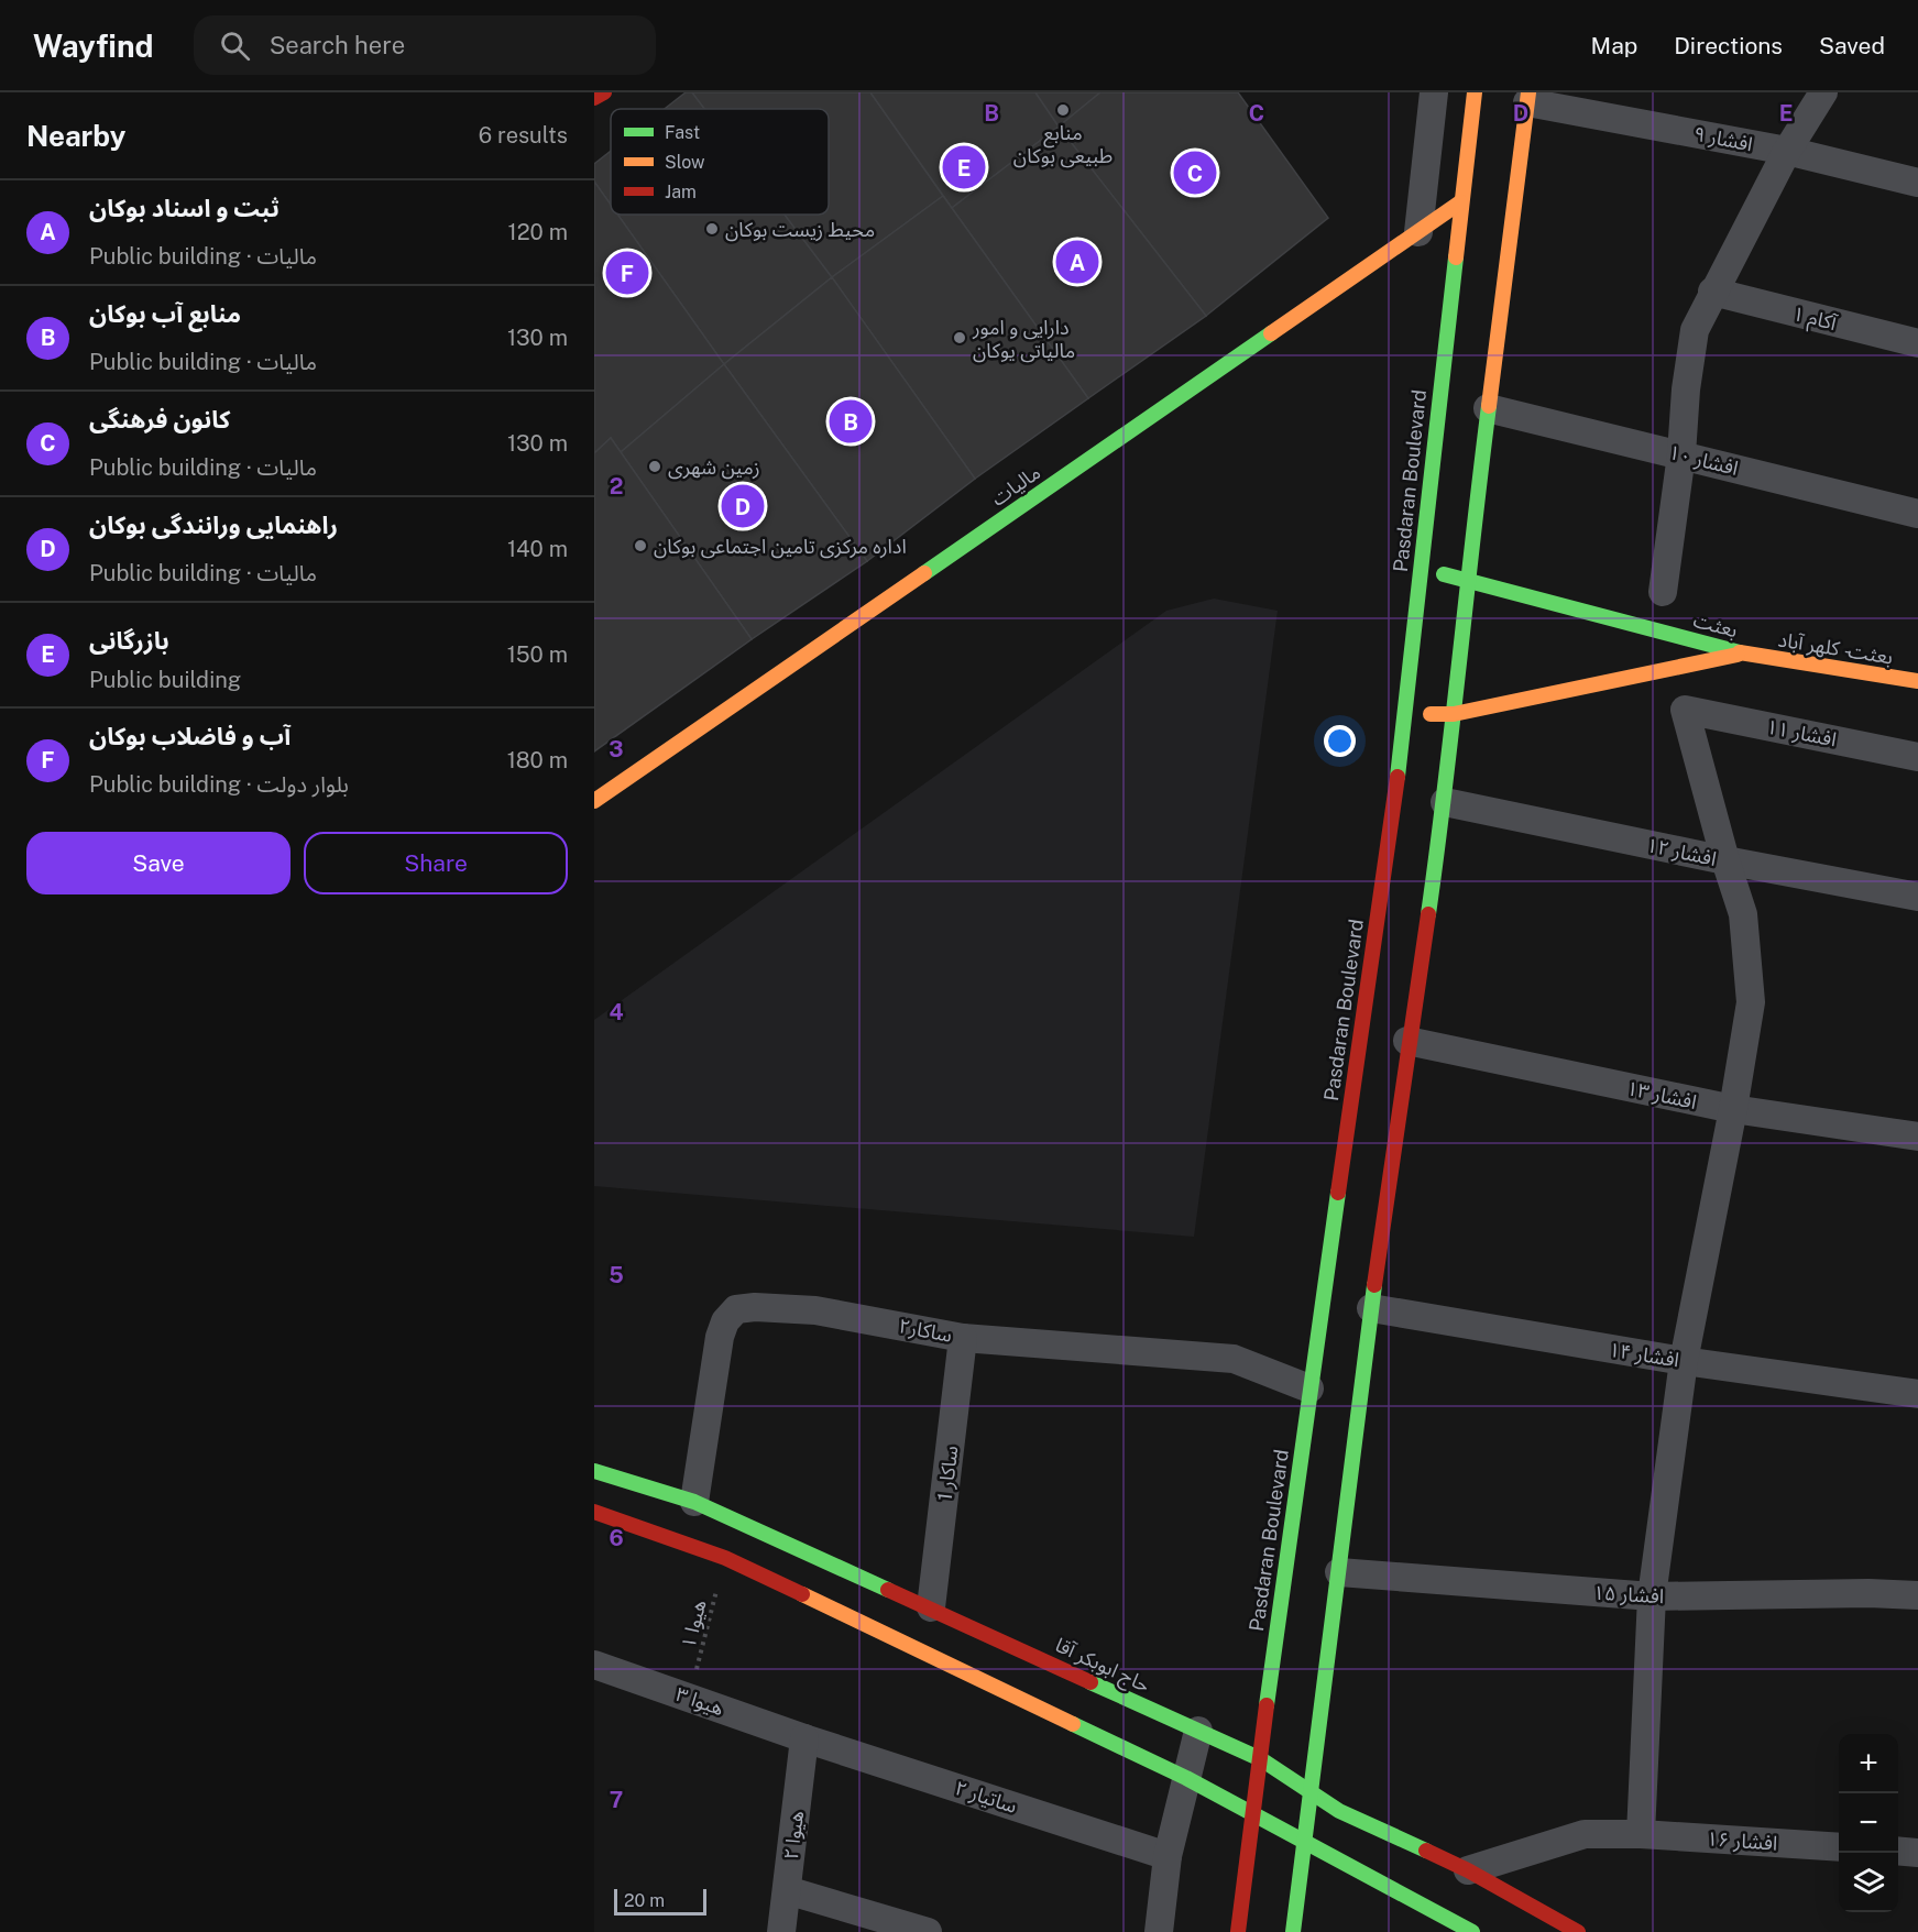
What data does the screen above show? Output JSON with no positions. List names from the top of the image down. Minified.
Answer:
{"streets":{"main road":["Pasdaran Boulevard","مالیات","بعثت","بعثت- کلهر آباد","حاج ابوبکر آقا"],"street":["افشار ۹","آکام ۱","افشار ۱۰","افشار ۱۱","افشار ۱۲","افشار ۱۳","ساکار۲","افشار ۱۴","ساکار 1","افشار ۱۵","هیوا ۳","ساتیار ۲","هیوا ۲","افشار ۱۶"],"path":["هیوا ۱"]},"crossings":[["Pasdaran Boulevard","مالیات"],["Pasdaran Boulevard","بعثت"],["Pasdaran Boulevard","ساکار۲"],["Pasdaran Boulevard","حاج ابوبکر آقا"],["بعثت","بعثت- کلهر آباد"],["افشار ۱۱","افشار ۱۲"],["ساکار۲","ساکار 1"],["ساکار۲","حاج ابوبکر آقا"],["ساکار 1","حاج ابوبکر آقا"],["هیوا ۱","هیوا ۳"],["حاج ابوبکر آقا","افشار ۱۶"],["هیوا ۳","ساتیار ۲"],["هیوا ۳","هیوا ۲"],["ساتیار ۲","هیوا ۲"]],"places":["منابع طبیعی بوکان","محیط زیست بوکان","دارایی و امور مالیاتی یوکان","زمین شهری","اداره مرکزی تامین اجتماعی بوکان"],"legend":["Fast","Slow","Jam"],"scale_bar":"20 m","page":{"header":"Wayfind","search":"Search here","nav":["Map","Directions","Saved"],"heading":["Nearby","6 results"],"pins":["E","C","A","F","B","D"],"list":[{"mark":"A","name":"ثبت و اسناد بوکان","note":"Public building · مالیات","value":"120 m"},{"mark":"B","name":"منابع آب بوکان","note":"Public building · مالیات","value":"130 m"},{"mark":"C","name":"کانون فرهنگی","note":"Public building · مالیات","value":"130 m"},{"mark":"D","name":"راهنمایی ورانندگی بوکان","note":"Public building · مالیات","value":"140 m"},{"mark":"E","name":"بازرگانی","note":"Public building","value":"150 m"},{"mark":"F","name":"آب و فاضلاب بوکان","note":"Public building · بلوار دولت","value":"180 m"}],"buttons":["Save","Share"],"map_buttons":["+","−"],"scale":"20 m"},"grid":{"columns":["B","C","D","E"],"rows":["2","3","4","5","6","7"]}}
